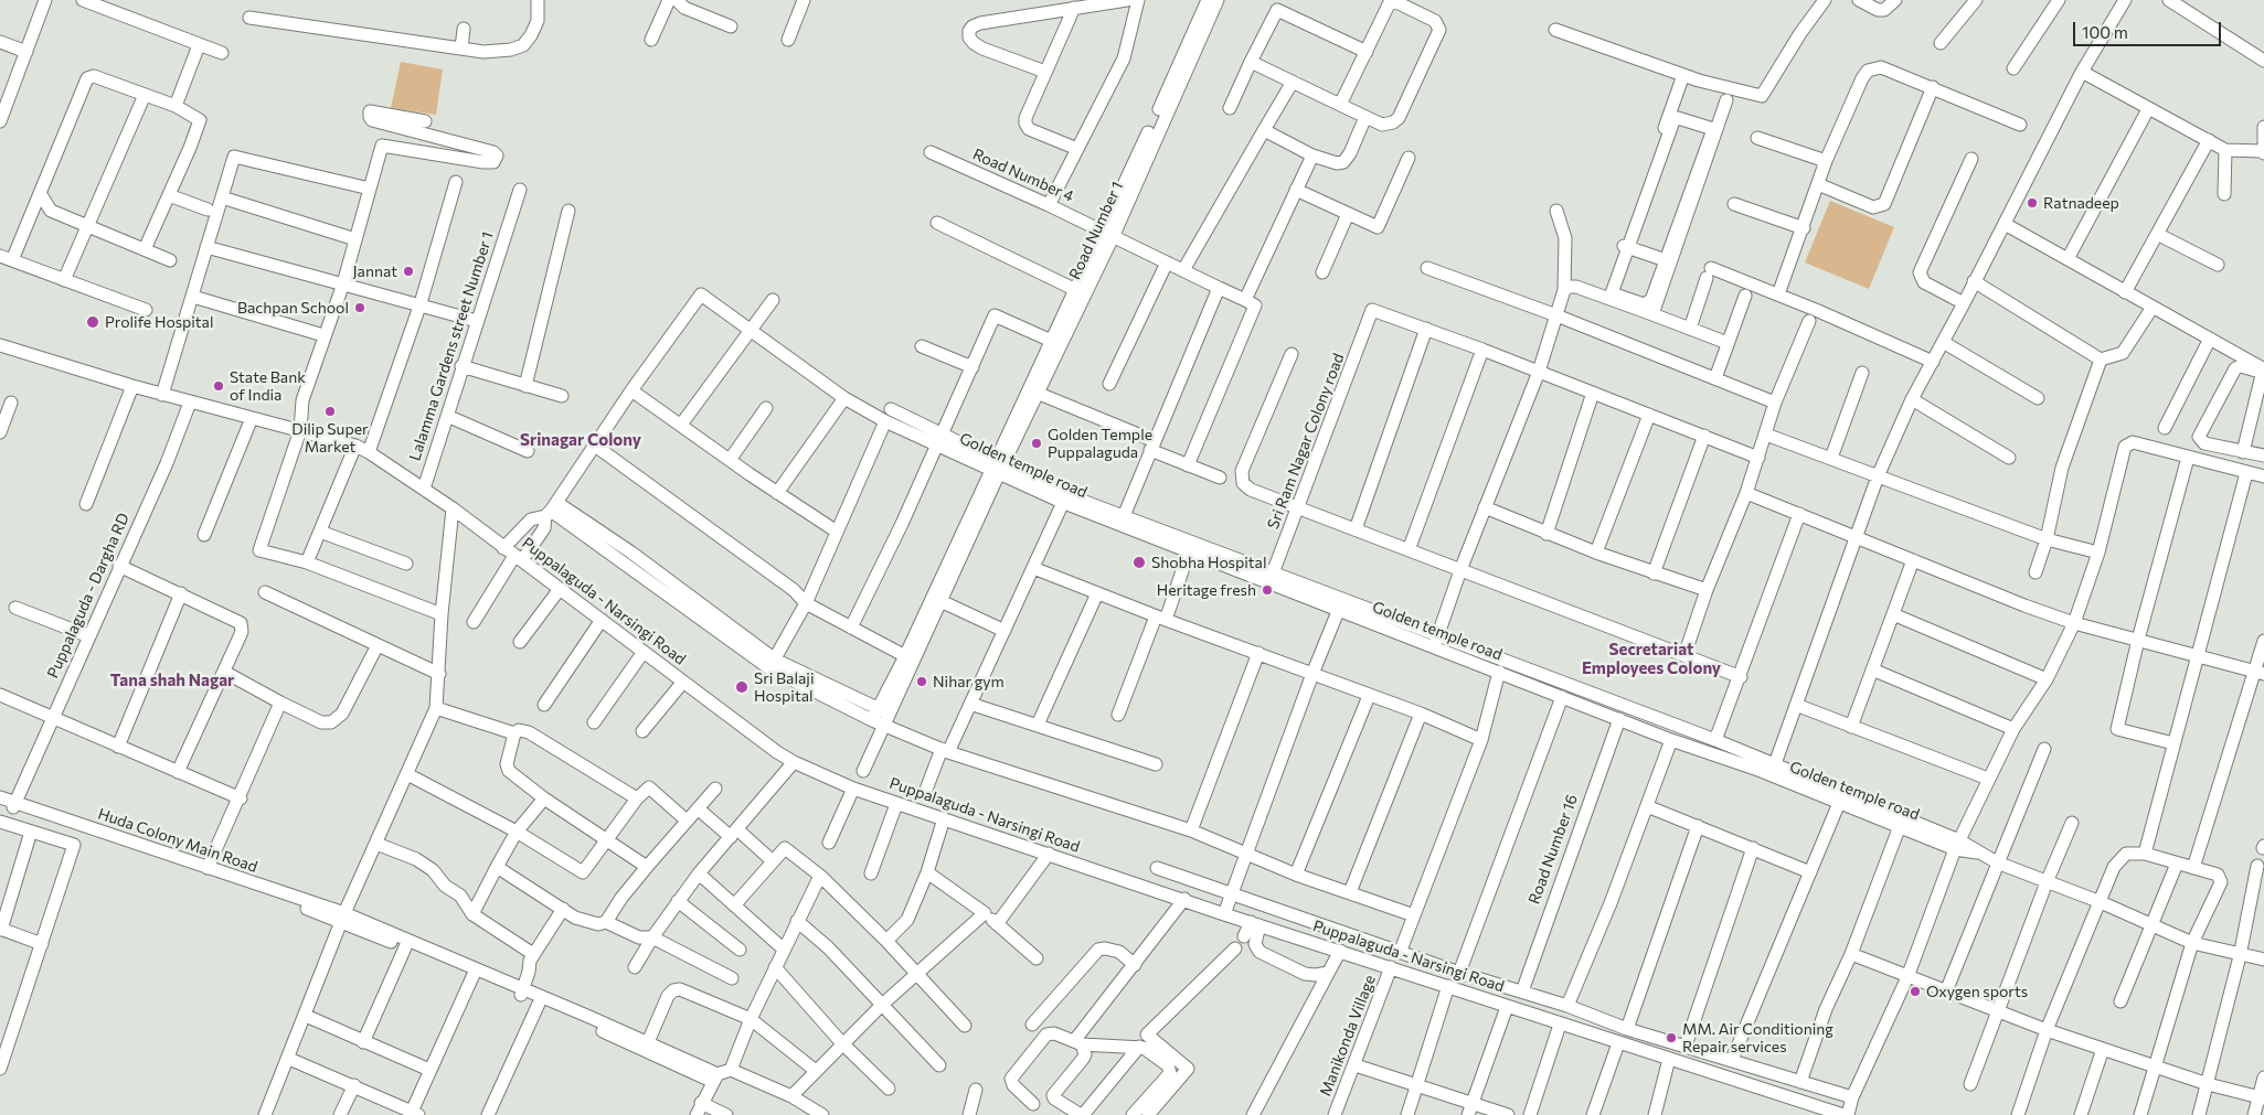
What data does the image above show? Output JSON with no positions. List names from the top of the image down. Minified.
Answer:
{"streets":{"street":["Road Number 4","Road Number 1","Lalamma Gardens street Number 1","Sri Ram Nagar Colony road","Golden temple road","Puppalaguda - Dargha RD","Puppalaguda - Narsingi Road","Huda Colony Main Road","Road Number 16","Manikonda Village"]},"crossings":[["Road Number 4","Road Number 1"],["Road Number 1","Golden temple road"],["Lalamma Gardens street Number 1","Puppalaguda - Narsingi Road"],["Sri Ram Nagar Colony road","Golden temple road"],["Golden temple road","Road Number 16"],["Puppalaguda - Dargha RD","Puppalaguda - Narsingi Road"],["Puppalaguda - Dargha RD","Huda Colony Main Road"],["Puppalaguda - Narsingi Road","Manikonda Village"]],"districts":["Srinagar Colony","Secretariat Employees Colony","Tana shah Nagar"],"places":["Ratnadeep","Jannat","Bachpan School","Prolife Hospital","State Bank of India","Dilip Super Market","Golden Temple Puppalaguda","Shobha Hospital","Heritage fresh","Nihar gym","Sri Balaji Hospital","Oxygen sports","MM. Air Conditioning Repair services"],"scale_bar":"100 m"}
